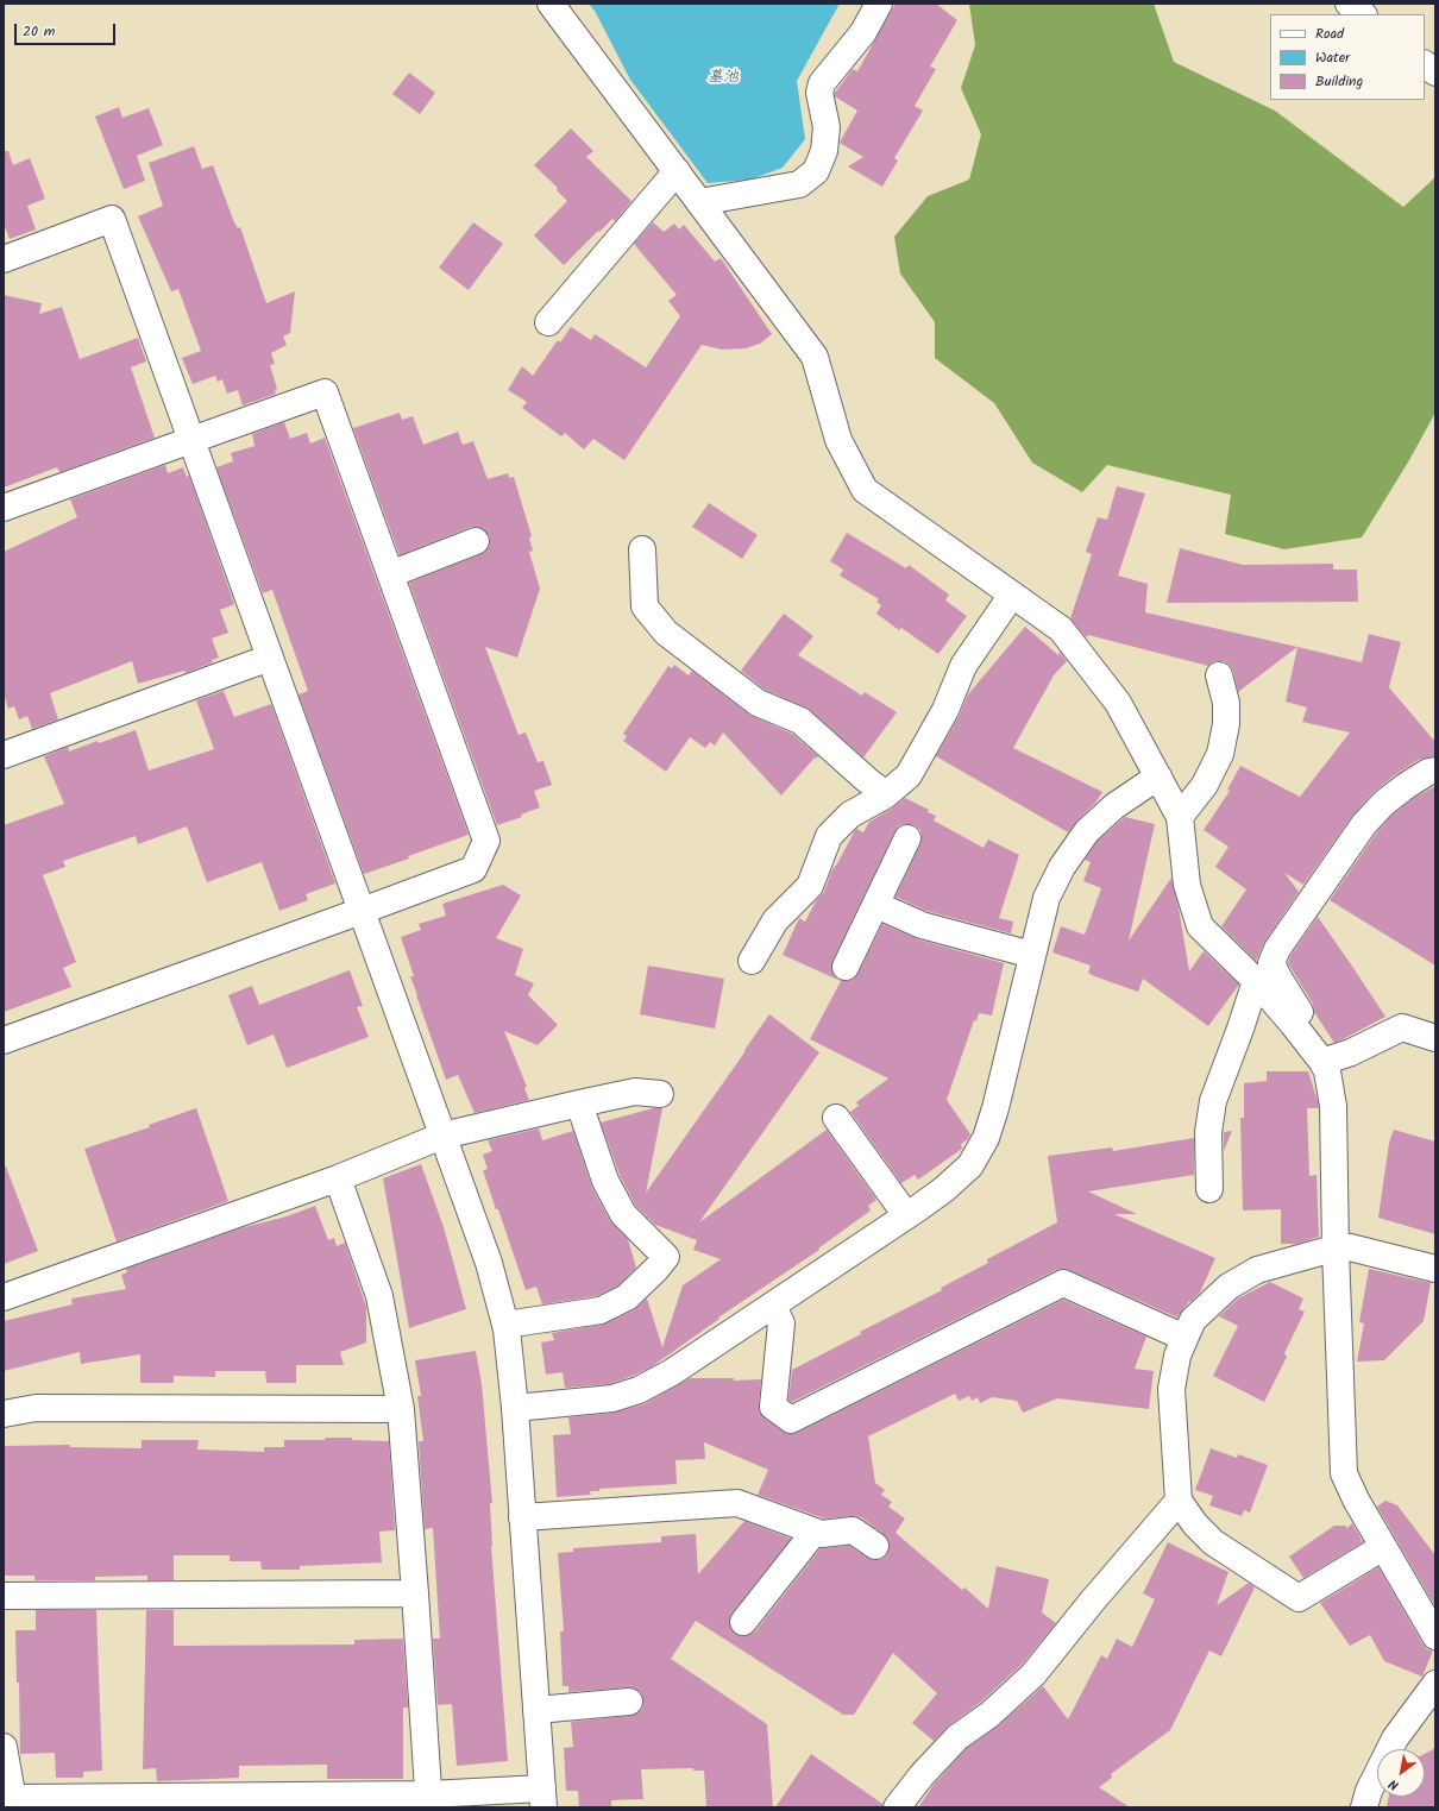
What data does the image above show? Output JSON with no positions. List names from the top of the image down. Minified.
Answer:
{"water":["墓池"],"legend":["Road","Water","Building"],"scale_bar":"20 m","north":"bottom left"}
